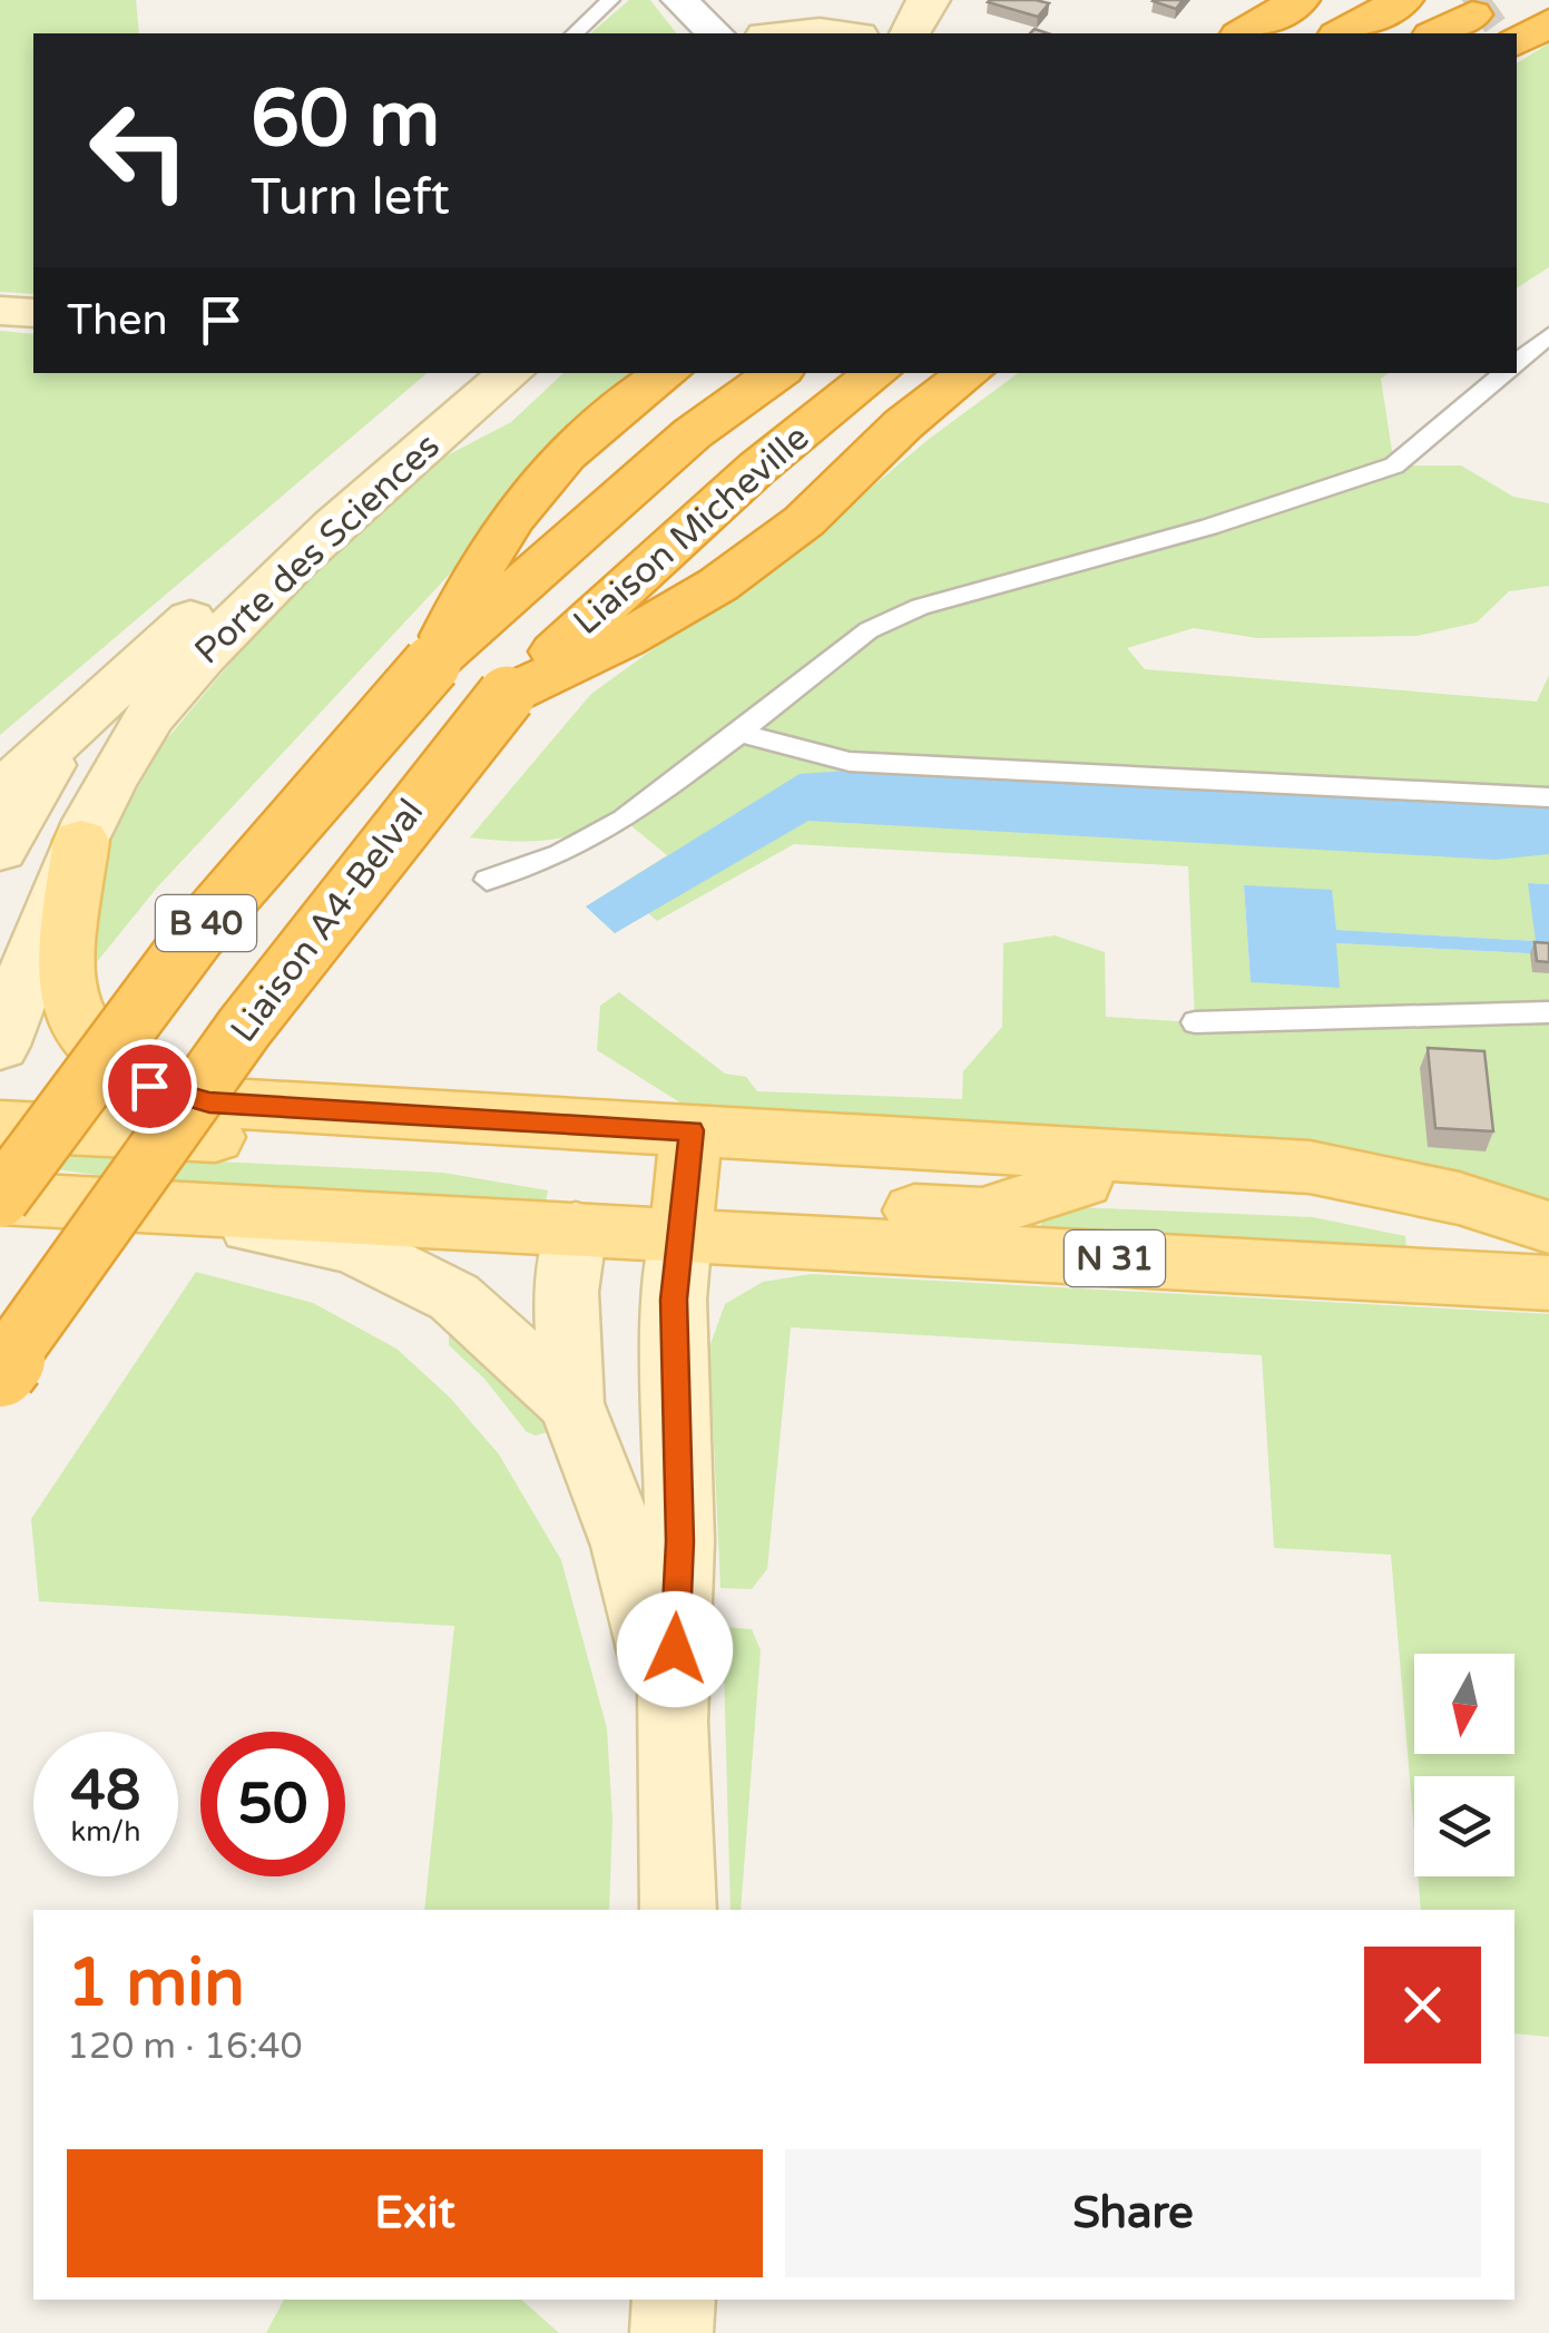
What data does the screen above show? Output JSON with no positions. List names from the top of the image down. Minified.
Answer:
{"streets":{"highway":["Liaison Micheville","Liaison A4-Belval","B 40"],"main road":["Porte des Sciences","N 31"]},"crossings":[["Liaison Micheville","Liaison A4-Belval"],["Liaison Micheville","B 40"],["Porte des Sciences","N 31"],["Liaison A4-Belval","B 40"],["B 40","N 31"]],"north":"bottom","page":{"turn":["60 m","Turn left"],"then":"Then","speed":"48 km/h","limit":"50","heading":["1 min","120 m · 16:40"],"buttons":["Exit","Share"]}}
